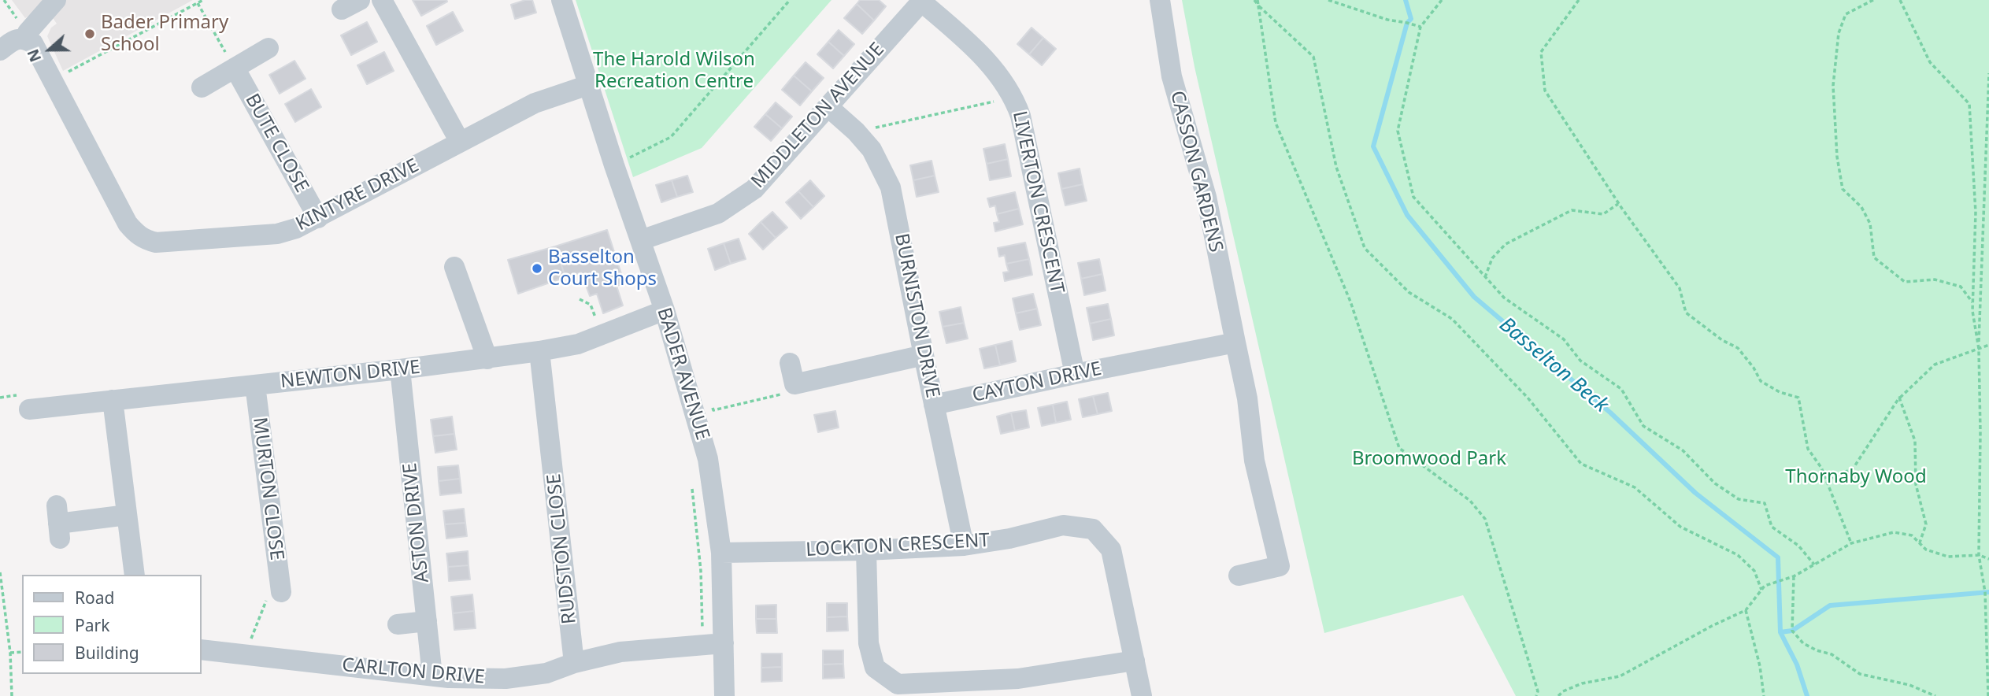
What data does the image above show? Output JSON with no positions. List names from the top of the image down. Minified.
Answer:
{"streets":{"street":["MIDDLETON AVENUE","BUTE CLOSE","CASSON GARDENS","KINTYRE DRIVE","LIVERTON CRESCENT","BURNISTON DRIVE","BADER AVENUE","NEWTON DRIVE","CAYTON DRIVE","MURTON CLOSE","ASTON DRIVE","LOCKTON CRESCENT","RUDSTON CLOSE","CARLTON DRIVE"]},"crossings":[["MIDDLETON AVENUE","LIVERTON CRESCENT"],["MIDDLETON AVENUE","BURNISTON DRIVE"],["MIDDLETON AVENUE","BADER AVENUE"],["BUTE CLOSE","KINTYRE DRIVE"],["CASSON GARDENS","CAYTON DRIVE"],["KINTYRE DRIVE","BADER AVENUE"],["LIVERTON CRESCENT","CAYTON DRIVE"],["BURNISTON DRIVE","CAYTON DRIVE"],["BURNISTON DRIVE","LOCKTON CRESCENT"],["BADER AVENUE","NEWTON DRIVE"],["BADER AVENUE","LOCKTON CRESCENT"],["BADER AVENUE","CARLTON DRIVE"],["NEWTON DRIVE","MURTON CLOSE"],["NEWTON DRIVE","ASTON DRIVE"],["NEWTON DRIVE","RUDSTON CLOSE"],["ASTON DRIVE","CARLTON DRIVE"],["RUDSTON CLOSE","CARLTON DRIVE"]],"water":["Basselton Beck"],"parks":["The Harold Wilson Recreation Centre","Broomwood Park","Thornaby Wood"],"places":["Bader Primary School","Basselton Court Shops"],"legend":["Road","Park","Building"],"north":"left"}
